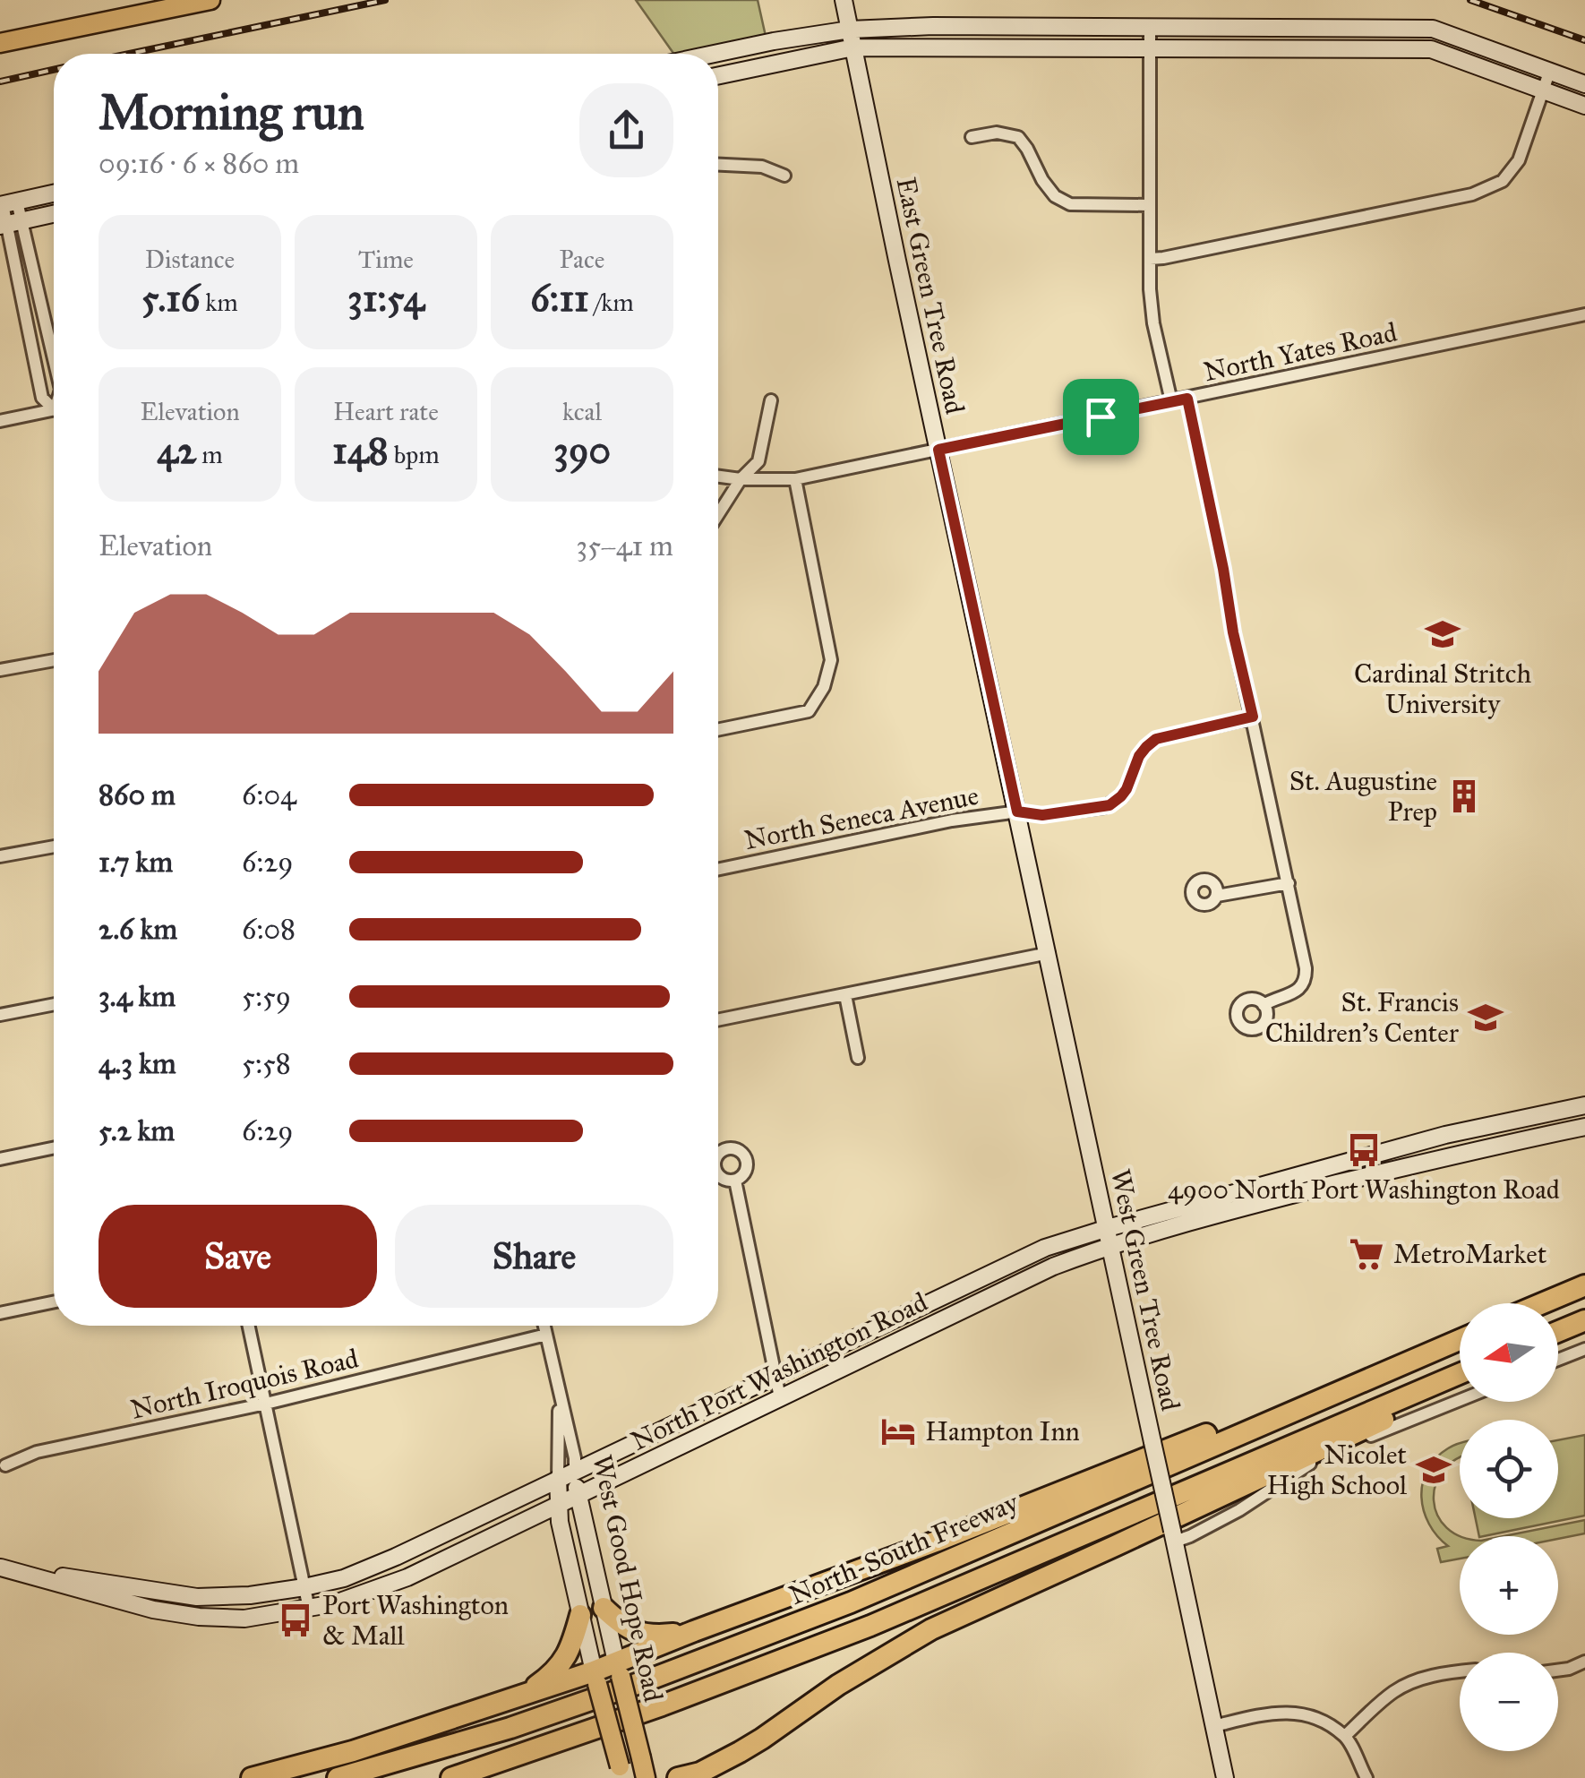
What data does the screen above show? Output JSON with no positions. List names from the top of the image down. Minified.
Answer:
{"streets":{"highway":["North-South Freeway"],"main road":["East Green Tree Road","West Green Tree Road","North Port Washington Road","West Good Hope Road"],"street":["North Yates Road","North Seneca Avenue","North Iroquois Road"]},"crossings":[["East Green Tree Road","North Yates Road"],["East Green Tree Road","North Seneca Avenue"],["East Green Tree Road","West Green Tree Road"],["North Seneca Avenue","West Green Tree Road"],["West Green Tree Road","North Port Washington Road"],["North Port Washington Road","West Good Hope Road"],["North Iroquois Road","West Good Hope Road"]],"places":{"school or university":["Cardinal Stritch University","St. Francis Children's Center","Nicolet High School"],"building":["St. Augustine Prep"],"bus stop":["4900 North Port Washington Road","Port Washington & Mall"],"supermarket":["MetroMarket"],"hotel":["Hampton Inn"]},"north":"left","page":{"heading":["Morning run","09:16 · 6 × 860 m"],"stats":[["Distance","5.16 km"],["Time","31:54"],["Pace","6:11 /km"],["Elevation","42 m"],["Heart rate","148 bpm"],["kcal","390"]],"chart":["Elevation","35–41 m"],"list":[{"name":"860 m","note":"6:04"},{"name":"1.7 km","note":"6:29"},{"name":"2.6 km","note":"6:08"},{"name":"3.4 km","note":"5:59"},{"name":"4.3 km","note":"5:58"},{"name":"5.2 km","note":"6:29"}],"buttons":["Save","Share"],"map_buttons":["+","−"]}}
